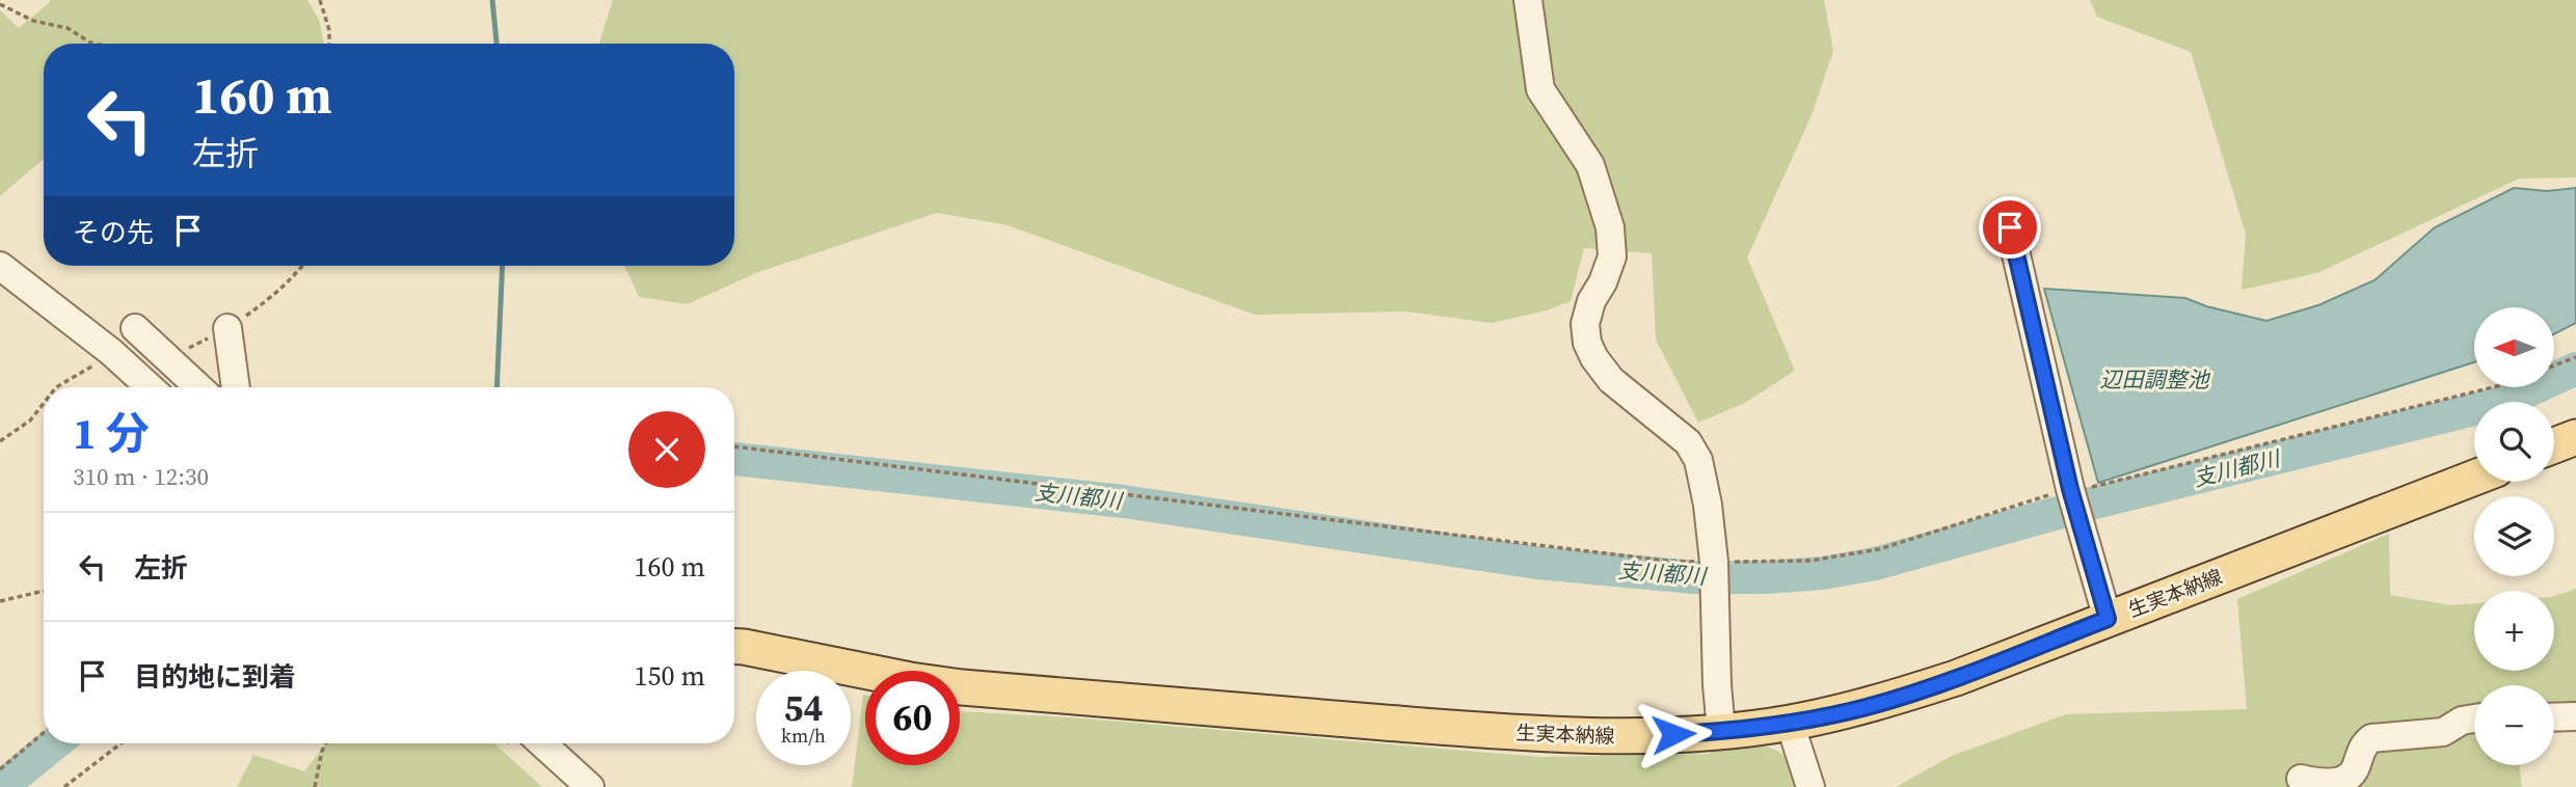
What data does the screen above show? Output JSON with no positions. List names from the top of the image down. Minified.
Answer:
{"streets":{"main road":["生実本納線"]},"water":["辺田調整池","支川都川"],"north":"left","page":{"turn":["160 m","左折"],"then":"その先","map_buttons":["+","−"],"heading":["1 分","310 m · 12:30"],"list":[{"name":"左折","value":"160 m"},{"name":"目的地に到着","value":"150 m"}],"speed":"54 km/h","limit":"60"}}
